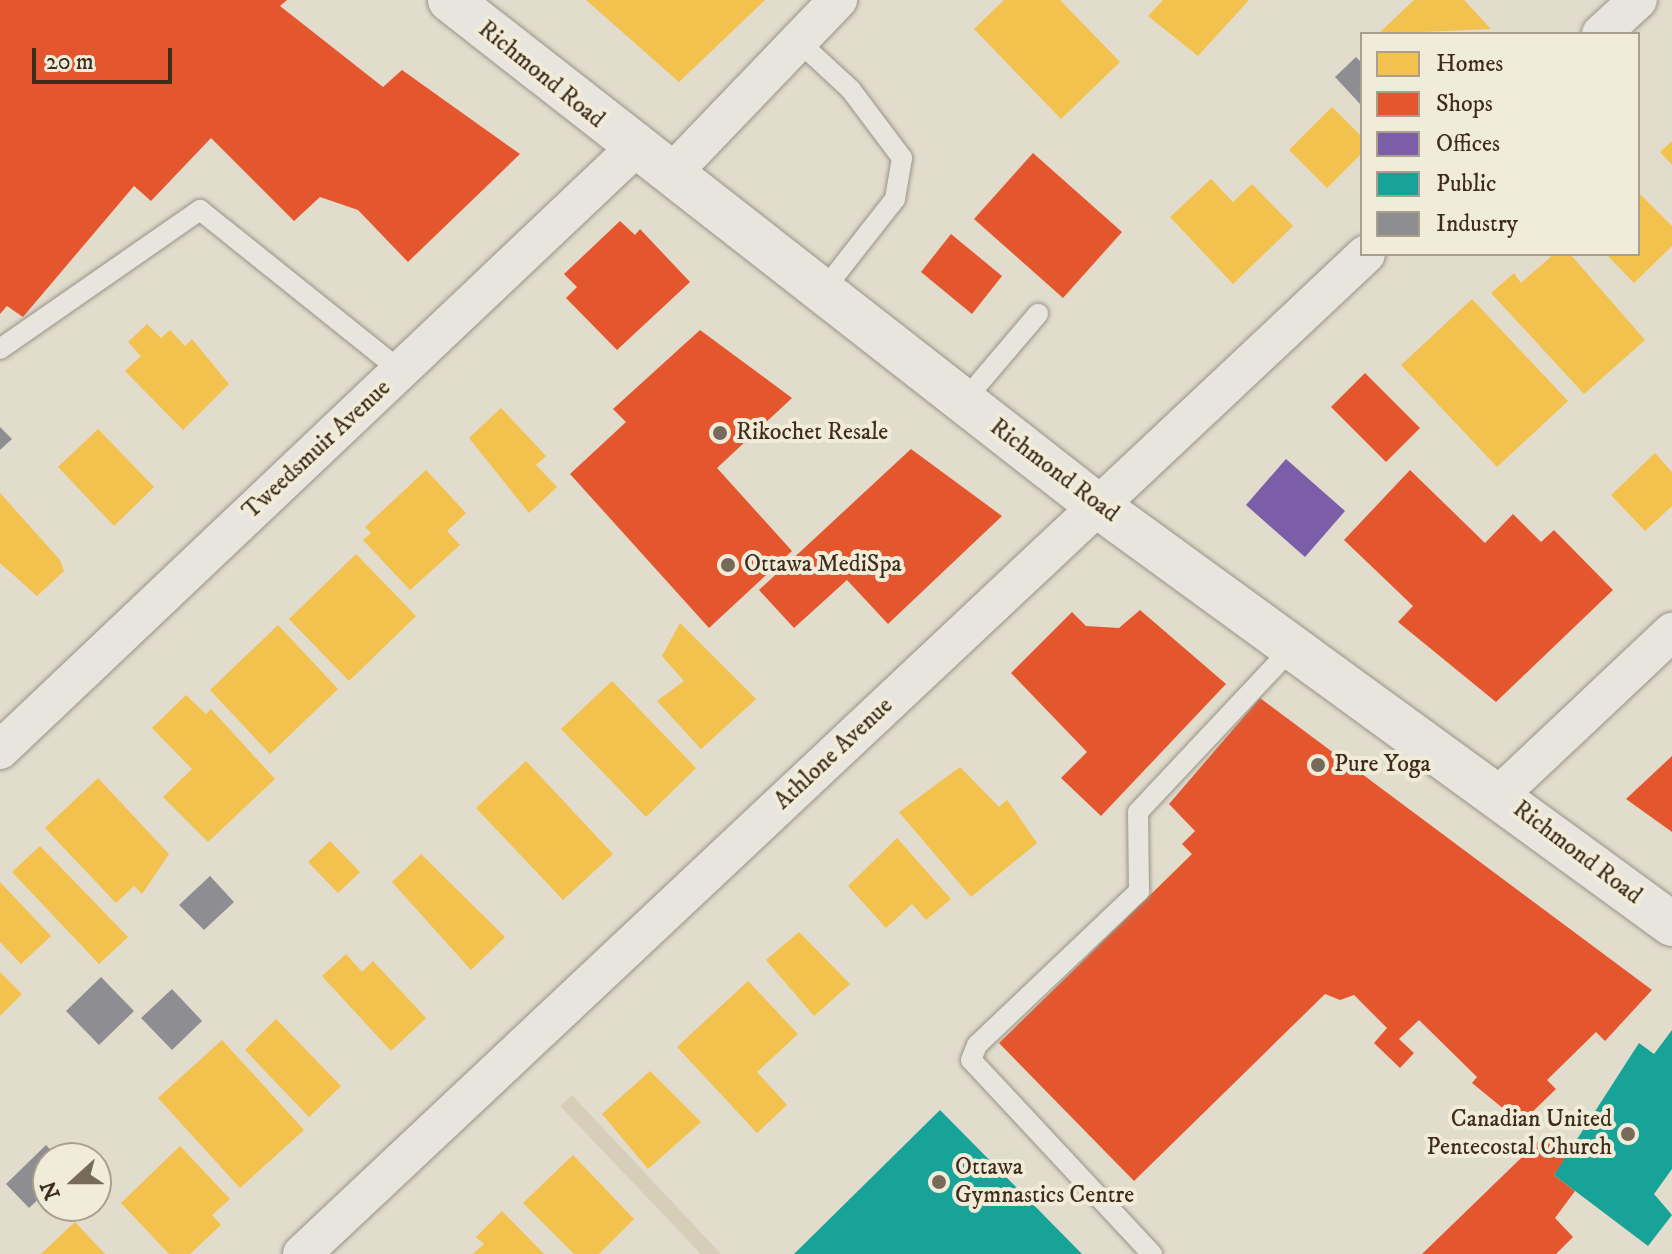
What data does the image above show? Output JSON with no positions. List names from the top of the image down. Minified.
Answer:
{"streets":{"main road":["Richmond Road"],"street":["Tweedsmuir Avenue","Athlone Avenue"]},"crossings":[["Richmond Road","Tweedsmuir Avenue"],["Richmond Road","Athlone Avenue"]],"places":["Rikochet Resale","Ottawa MediSpa","Pure Yoga","Canadian United Pentecostal Church","Ottawa Gymnastics Centre"],"legend":["Homes","Shops","Offices","Public","Industry"],"scale_bar":"20 m","north":"left"}
